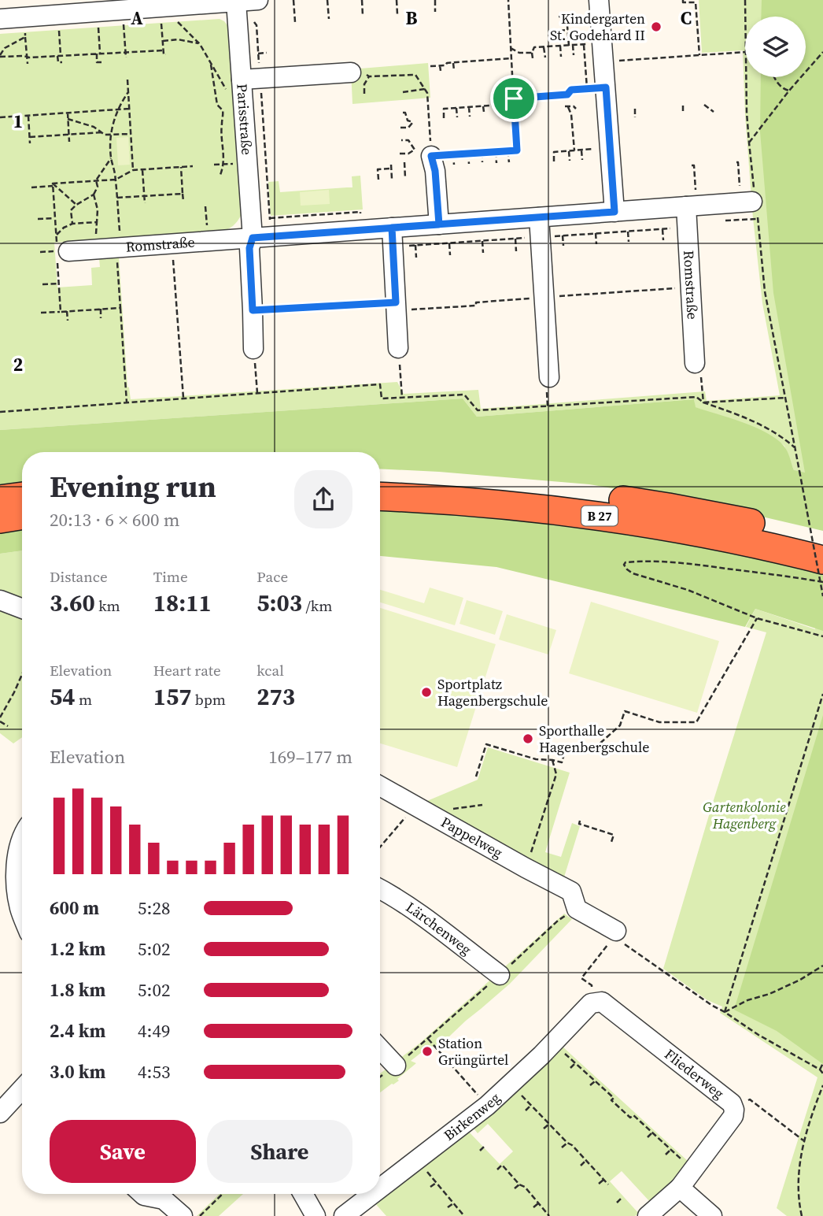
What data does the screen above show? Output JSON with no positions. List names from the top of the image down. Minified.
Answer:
{"streets":{"highway":["B 27"],"street":["Parisstraße","Romstraße","Pappelweg","Lärchenweg","Fliederweg","Birkenweg"]},"crossings":[["Parisstraße","Romstraße"],["Fliederweg","Birkenweg"]],"parks":["Gartenkolonie Hagenberg"],"places":["Kindergarten St. Godehard II","Sportplatz Hagenbergschule","Sporthalle Hagenbergschule","Station Grüngürtel"],"page":{"heading":["Evening run","20:13 · 6 × 600 m"],"stats":[["Distance","3.60 km"],["Time","18:11"],["Pace","5:03 /km"],["Elevation","54 m"],["Heart rate","157 bpm"],["kcal","273"]],"chart":["Elevation","169–177 m"],"list":[{"name":"600 m","note":"5:28"},{"name":"1.2 km","note":"5:02"},{"name":"1.8 km","note":"5:02"},{"name":"2.4 km","note":"4:49"},{"name":"3.0 km","note":"4:53"}],"buttons":["Save","Share"]},"grid":{"columns":["A","B","C"],"rows":["1","2"]}}
